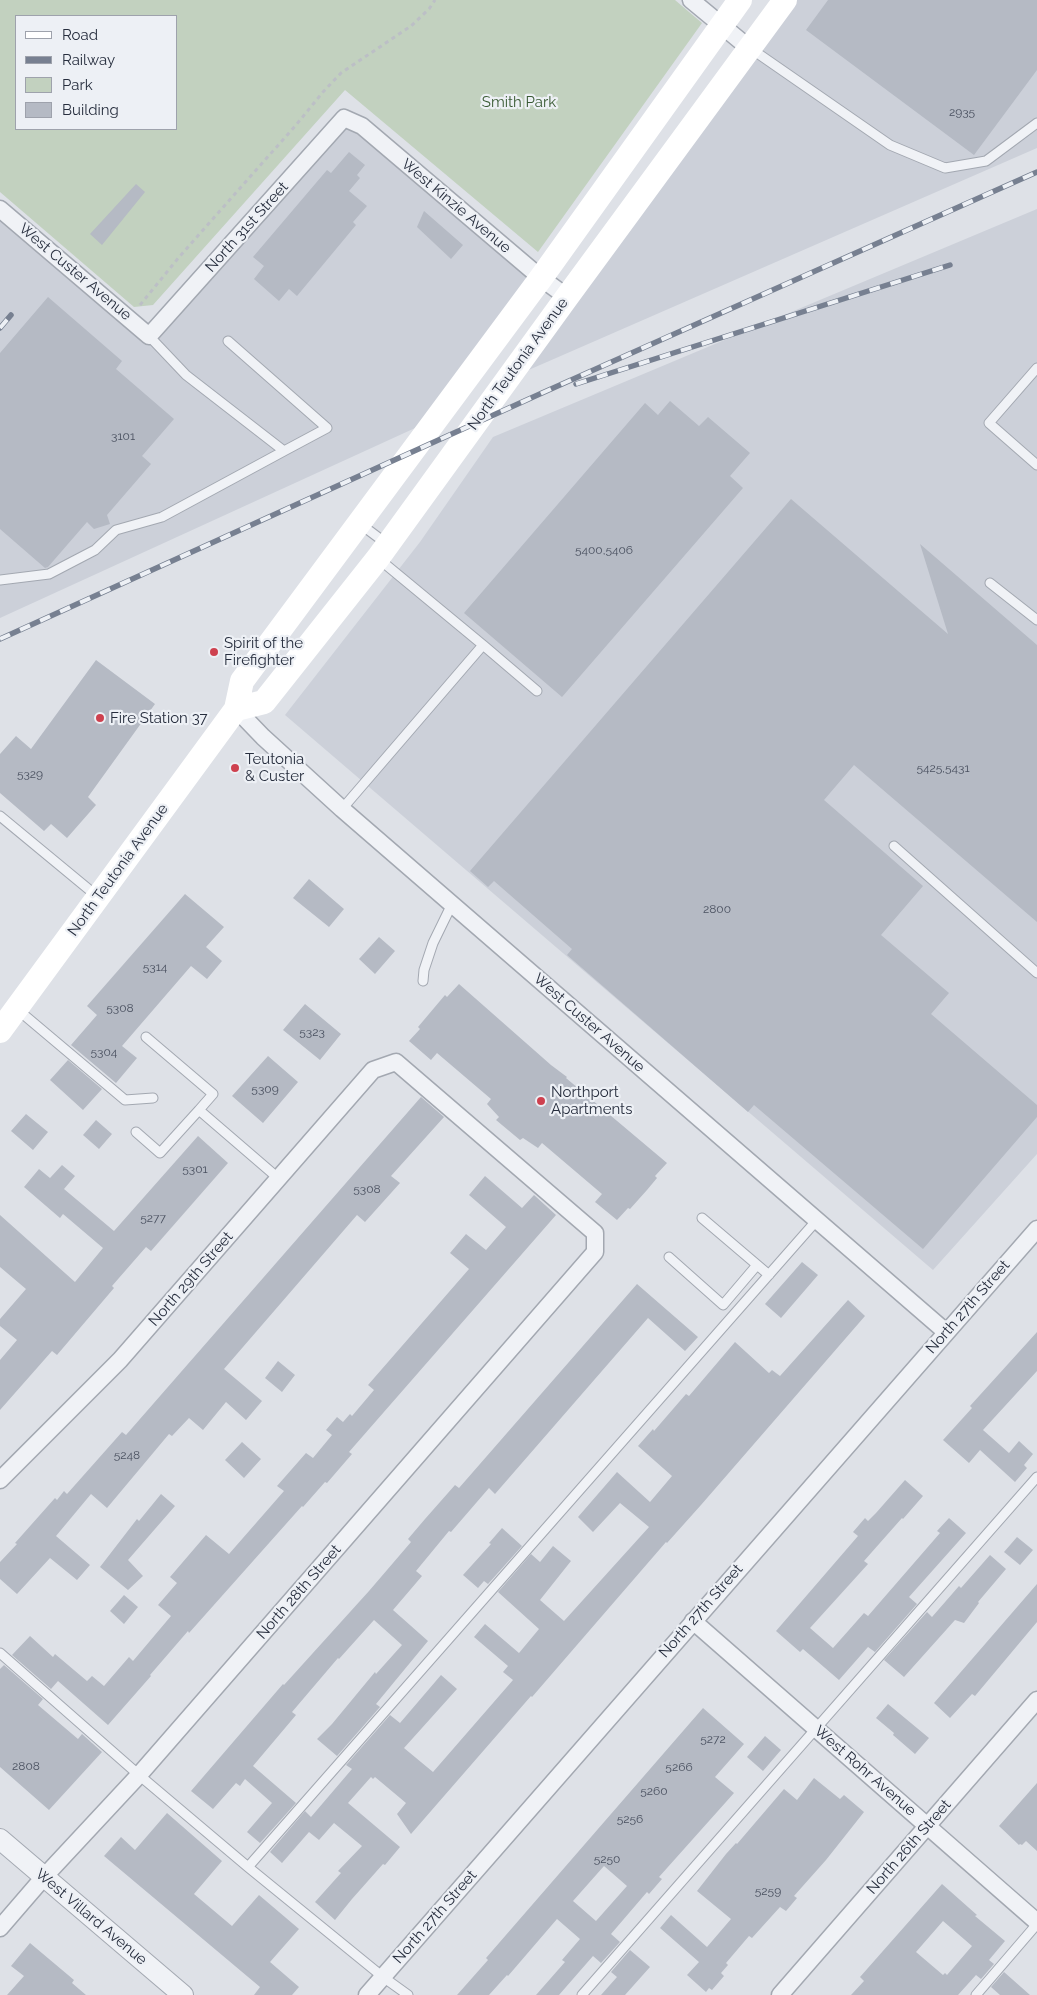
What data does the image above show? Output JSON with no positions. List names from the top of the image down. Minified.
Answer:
{"streets":{"main road":["North Teutonia Avenue"],"street":["West Kinzie Avenue","North 31st Street","West Custer Avenue","North 29th Street","North 27th Street","North 28th Street","West Rohr Avenue","North 26th Street","West Villard Avenue"]},"crossings":[["West Kinzie Avenue","North 31st Street"],["West Kinzie Avenue","North Teutonia Avenue"],["North 31st Street","West Custer Avenue"],["West Custer Avenue","North Teutonia Avenue"],["West Custer Avenue","North 27th Street"],["North 29th Street","North 28th Street"],["North 27th Street","West Rohr Avenue"],["North 28th Street","West Villard Avenue"],["West Rohr Avenue","North 26th Street"]],"parks":["Smith Park"],"places":["Spirit of the Firefighter","Fire Station 37","Teutonia & Custer","Northport Apartments"],"house_numbers":["2935","3101","5400,5406","5425,5431","5329","2800","5314","5308","5323","5304","5309","5301","5308","5277","5248","5272","2808","5266","5260","5256","5250","5259"],"legend":["Road","Railway","Park","Building"]}
